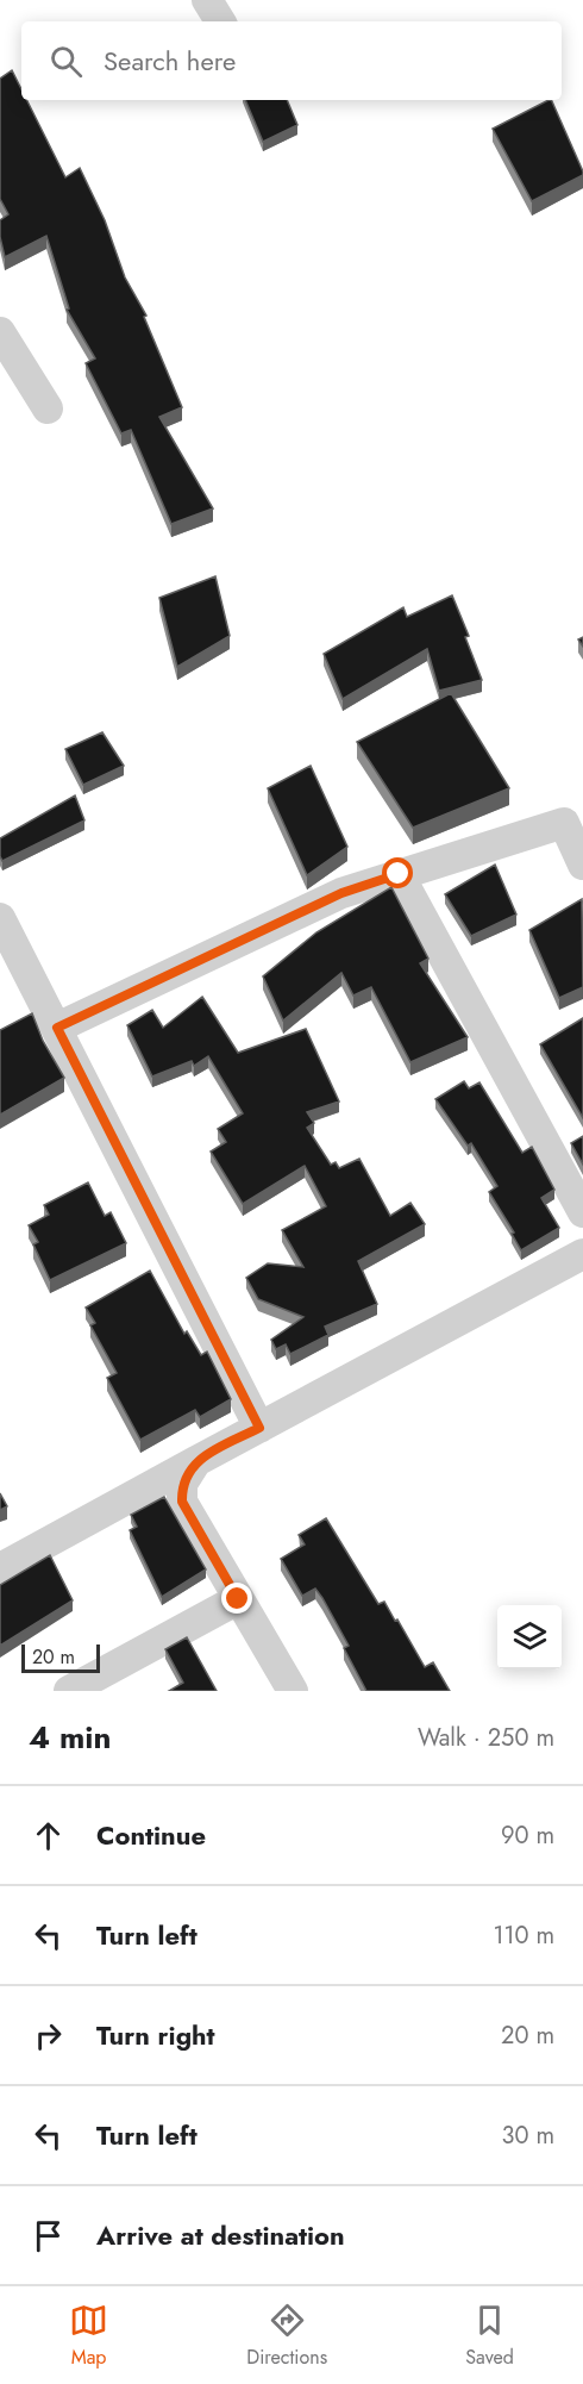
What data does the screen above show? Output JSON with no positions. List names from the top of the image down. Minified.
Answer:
{"scale_bar":"20 m","page":{"search":"Search here","scale":"20 m","heading":["4 min","Walk · 250 m"],"list":[["Continue","90 m"],["Turn left","110 m"],["Turn right","20 m"],["Turn left","30 m"],"Arrive at destination"],"nav":["Map","Directions","Saved"]}}
